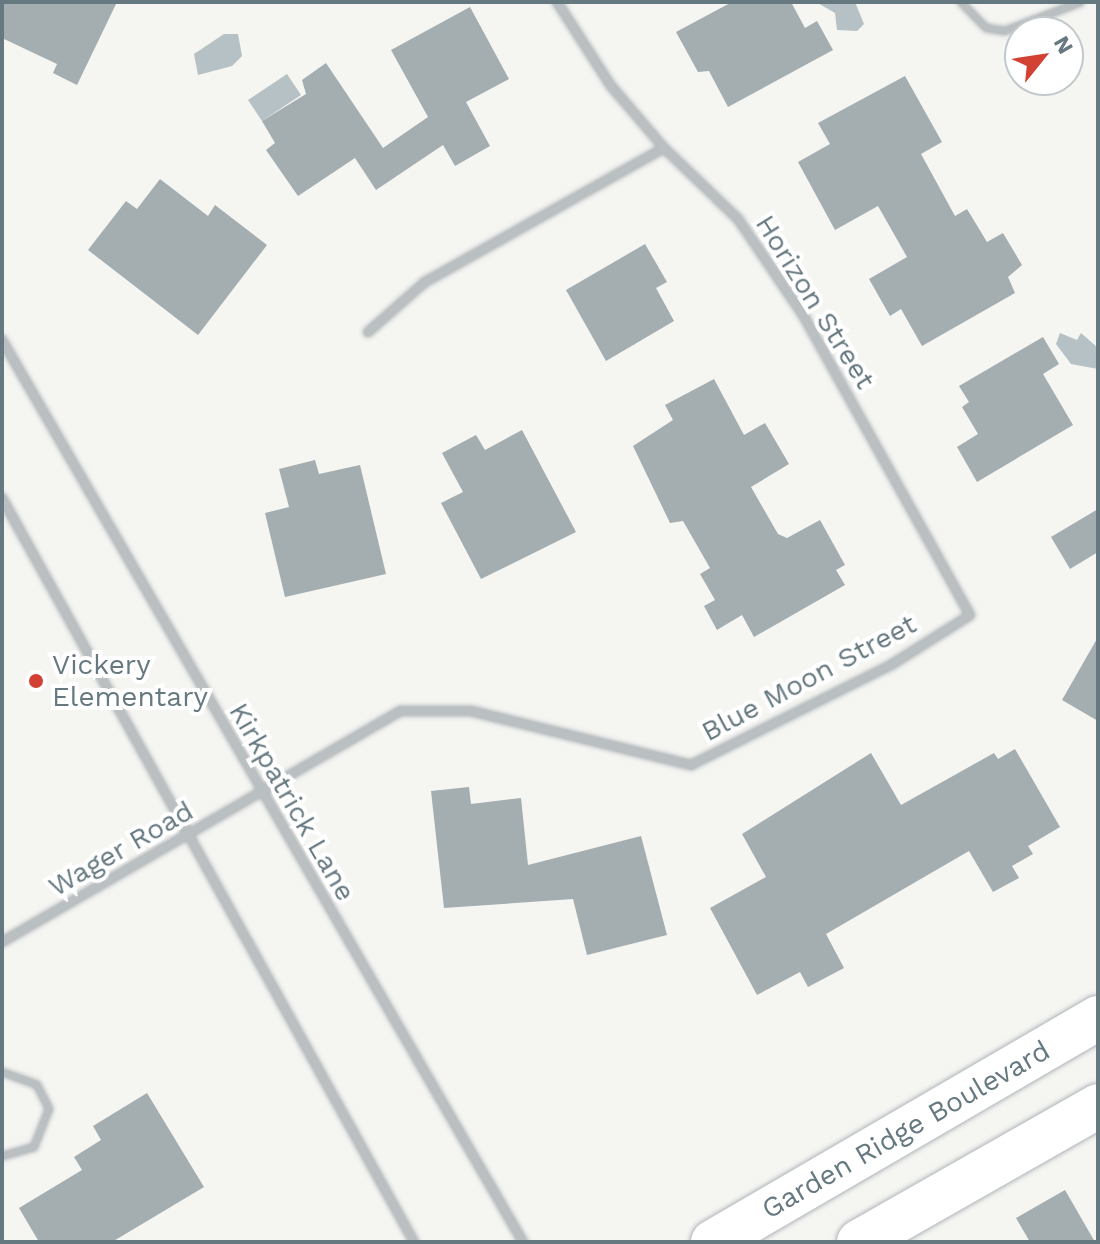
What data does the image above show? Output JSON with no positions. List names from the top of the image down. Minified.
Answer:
{"streets":{"main road":["Garden Ridge Boulevard"],"street":["Horizon Street","Blue Moon Street","Kirkpatrick Lane","Wager Road"]},"crossings":[["Horizon Street","Blue Moon Street"],["Blue Moon Street","Kirkpatrick Lane"],["Blue Moon Street","Wager Road"],["Kirkpatrick Lane","Wager Road"]],"places":["Vickery Elementary"],"north":"top right"}
